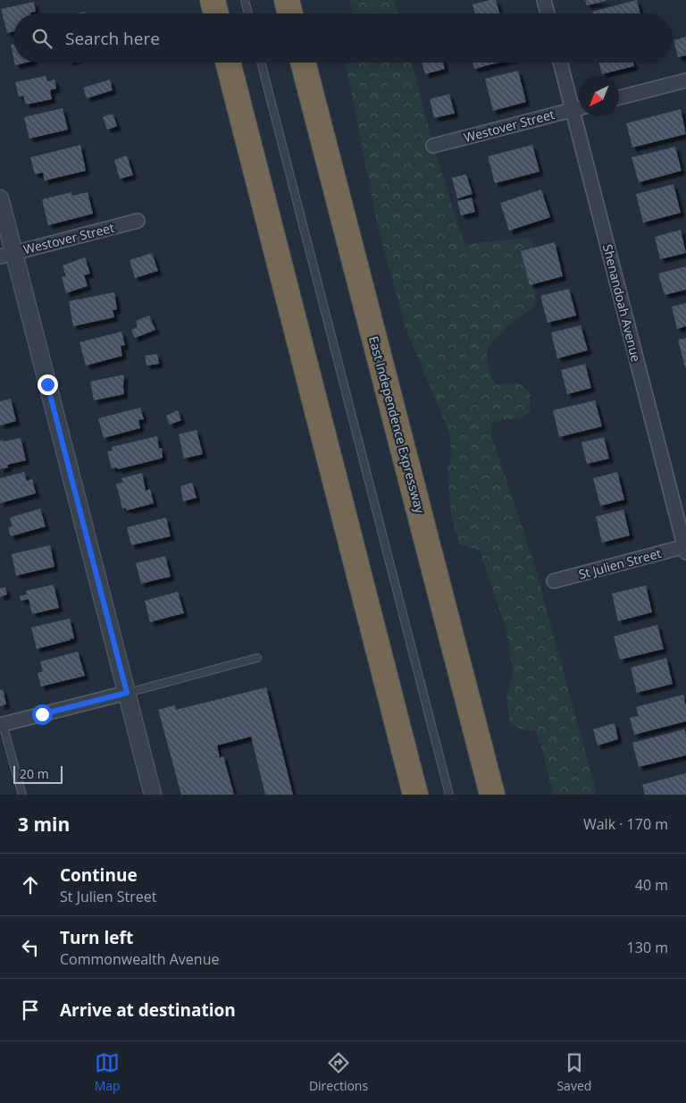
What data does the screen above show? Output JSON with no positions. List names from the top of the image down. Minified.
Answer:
{"streets":{"highway":["East Independence Expressway"],"street":["Westover Street","Shenandoah Avenue","St Julien Street"]},"crossings":[["Westover Street","Shenandoah Avenue"],["Shenandoah Avenue","St Julien Street"]],"scale_bar":"20 m","north":"bottom left","page":{"search":"Search here","scale":"20 m","heading":["3 min","Walk · 170 m"],"list":[["Continue","St Julien Street","40 m"],["Turn left","Commonwealth Avenue","130 m"],"Arrive at destination"],"nav":["Map","Directions","Saved"]}}
